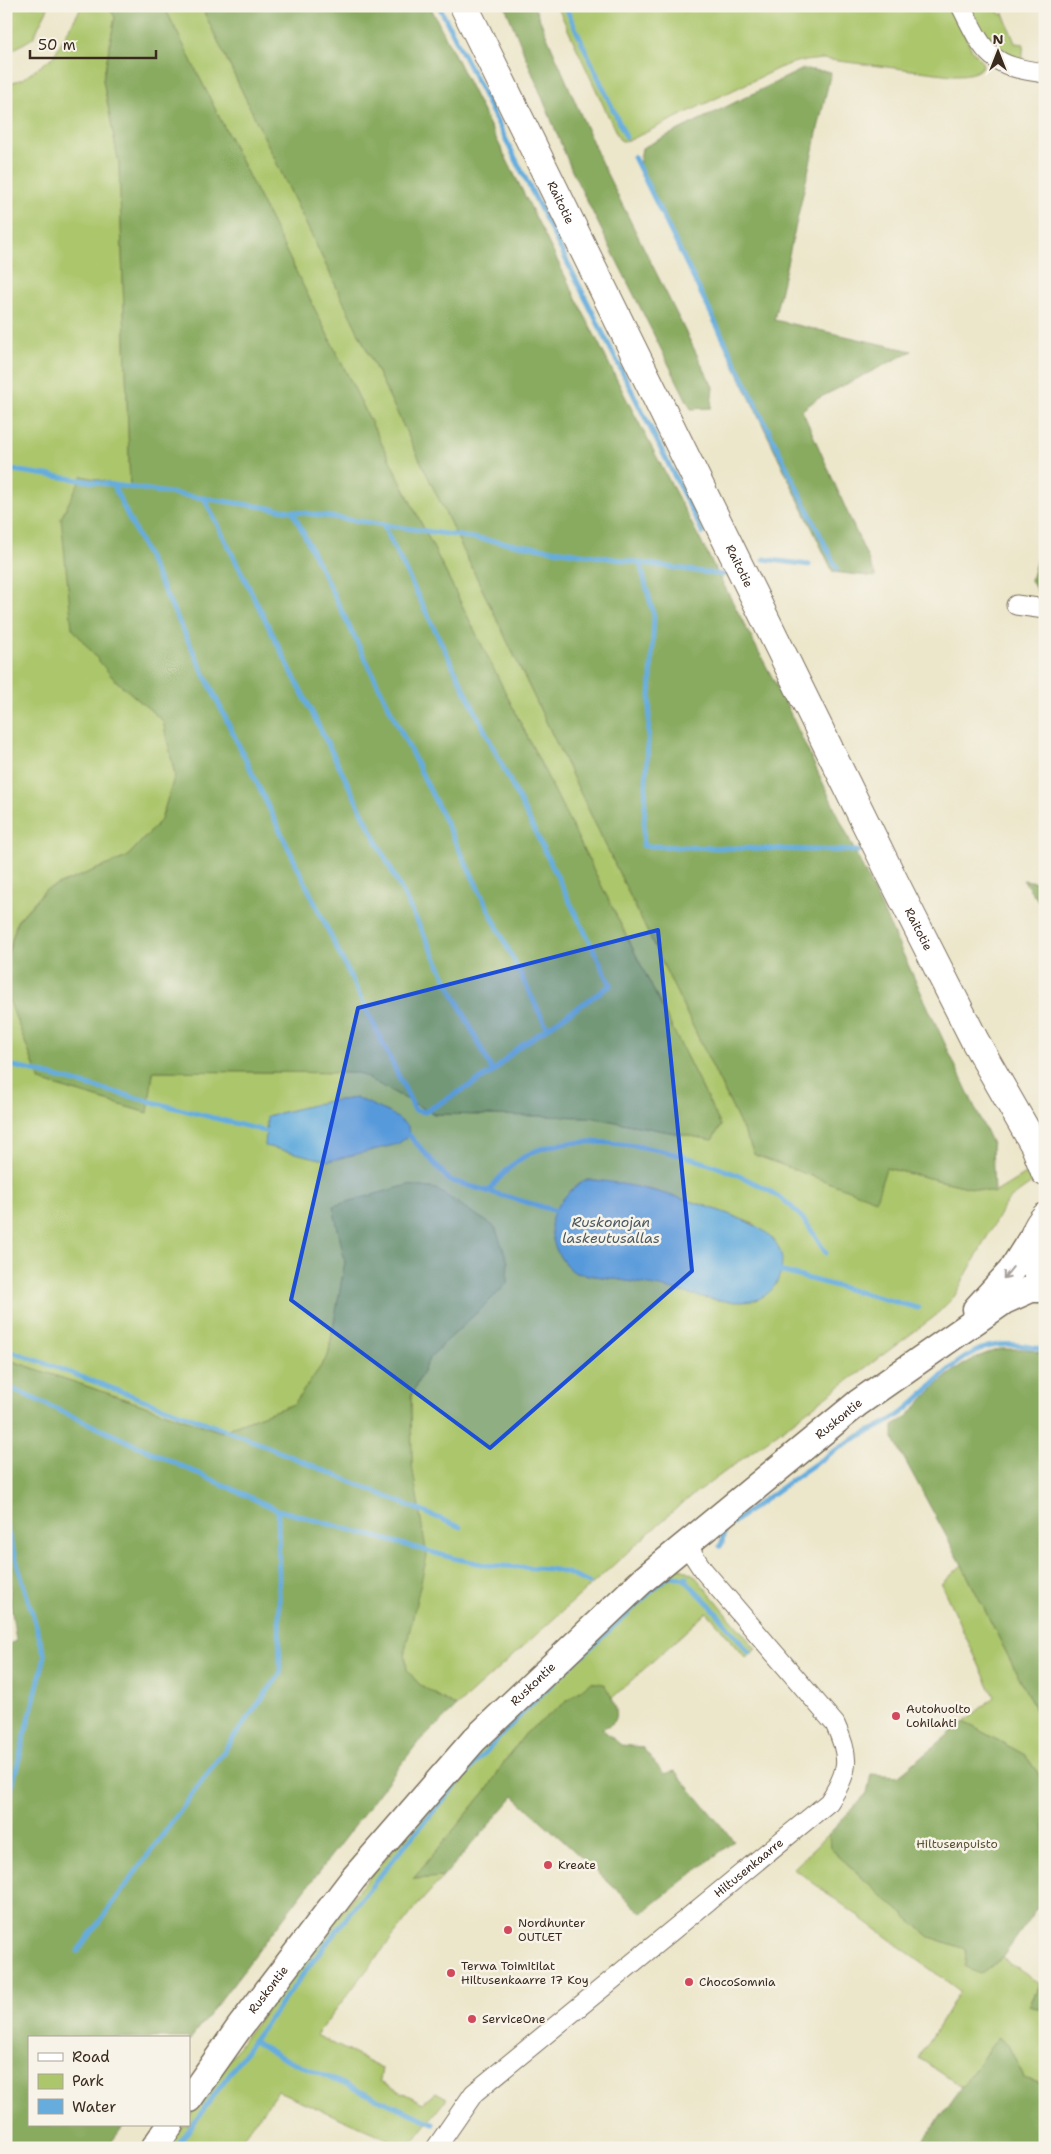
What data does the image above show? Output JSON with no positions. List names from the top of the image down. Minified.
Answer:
{"streets":{"main road":["Raitotie","Ruskontie"],"street":["Hiltusenkaarre"]},"crossings":[["Ruskontie","Hiltusenkaarre"]],"water":["Ruskonojan laskeutusallas"],"parks":["Hiltusenpuisto"],"places":["Autohuolto Lohilahti","Kreate","Nordhunter OUTLET","Terwa Toimitilat Hiltusenkaarre 17 Koy","ChocoSomnia","ServiceOne"],"legend":["Road","Park","Water"],"scale_bar":"50 m","north":"top"}
